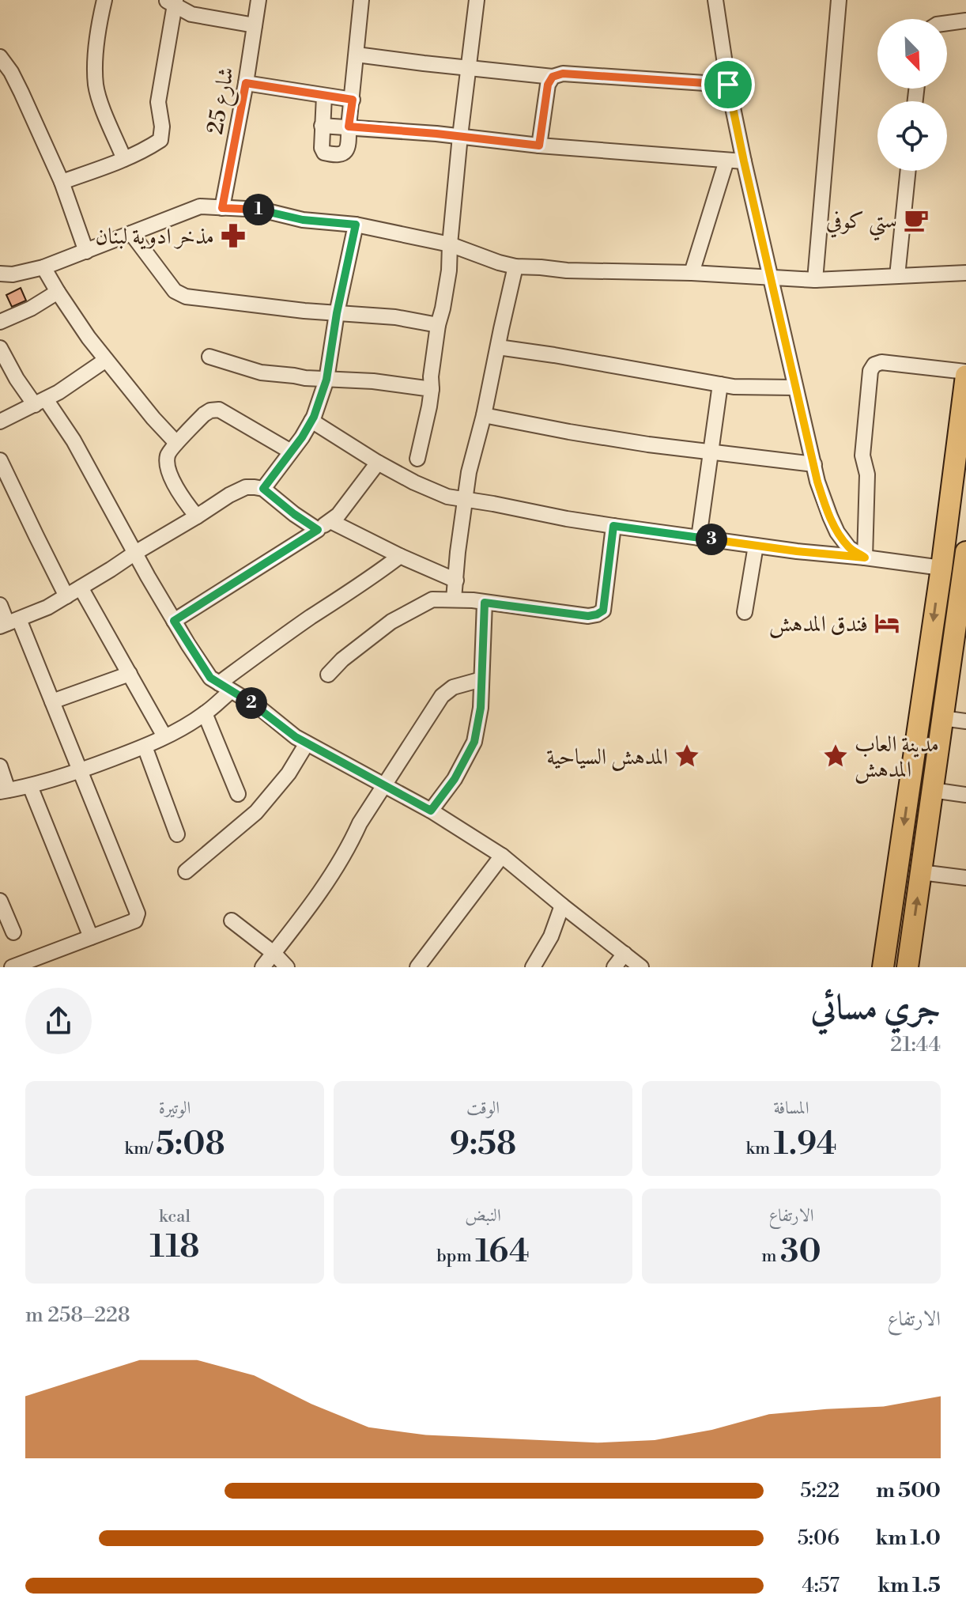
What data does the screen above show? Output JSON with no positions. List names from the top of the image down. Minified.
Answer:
{"streets":{"street":["شارع 25"]},"places":{"cafe":["ستي كوفي"],"pharmacy":["مذخر ادوية لبنان"],"hotel":["فندق المدهش"],"place":["المدهش السياحية","مدينة العاب المدهش"]},"north":"bottom right","page":{"pins":["1","3","2"],"heading":["جري مسائي","21:44"],"stats":[["المسافة","1.94 km"],["الوقت","9:58"],["الوتيرة","5:08 /km"],["الارتفاع","30 m"],["النبض","164 bpm"],["kcal","118"]],"chart":["الارتفاع","228–258 m"],"list":[{"name":"500 m","note":"5:22"},{"name":"1.0 km","note":"5:06"},{"name":"1.5 km","note":"4:57"}]}}
